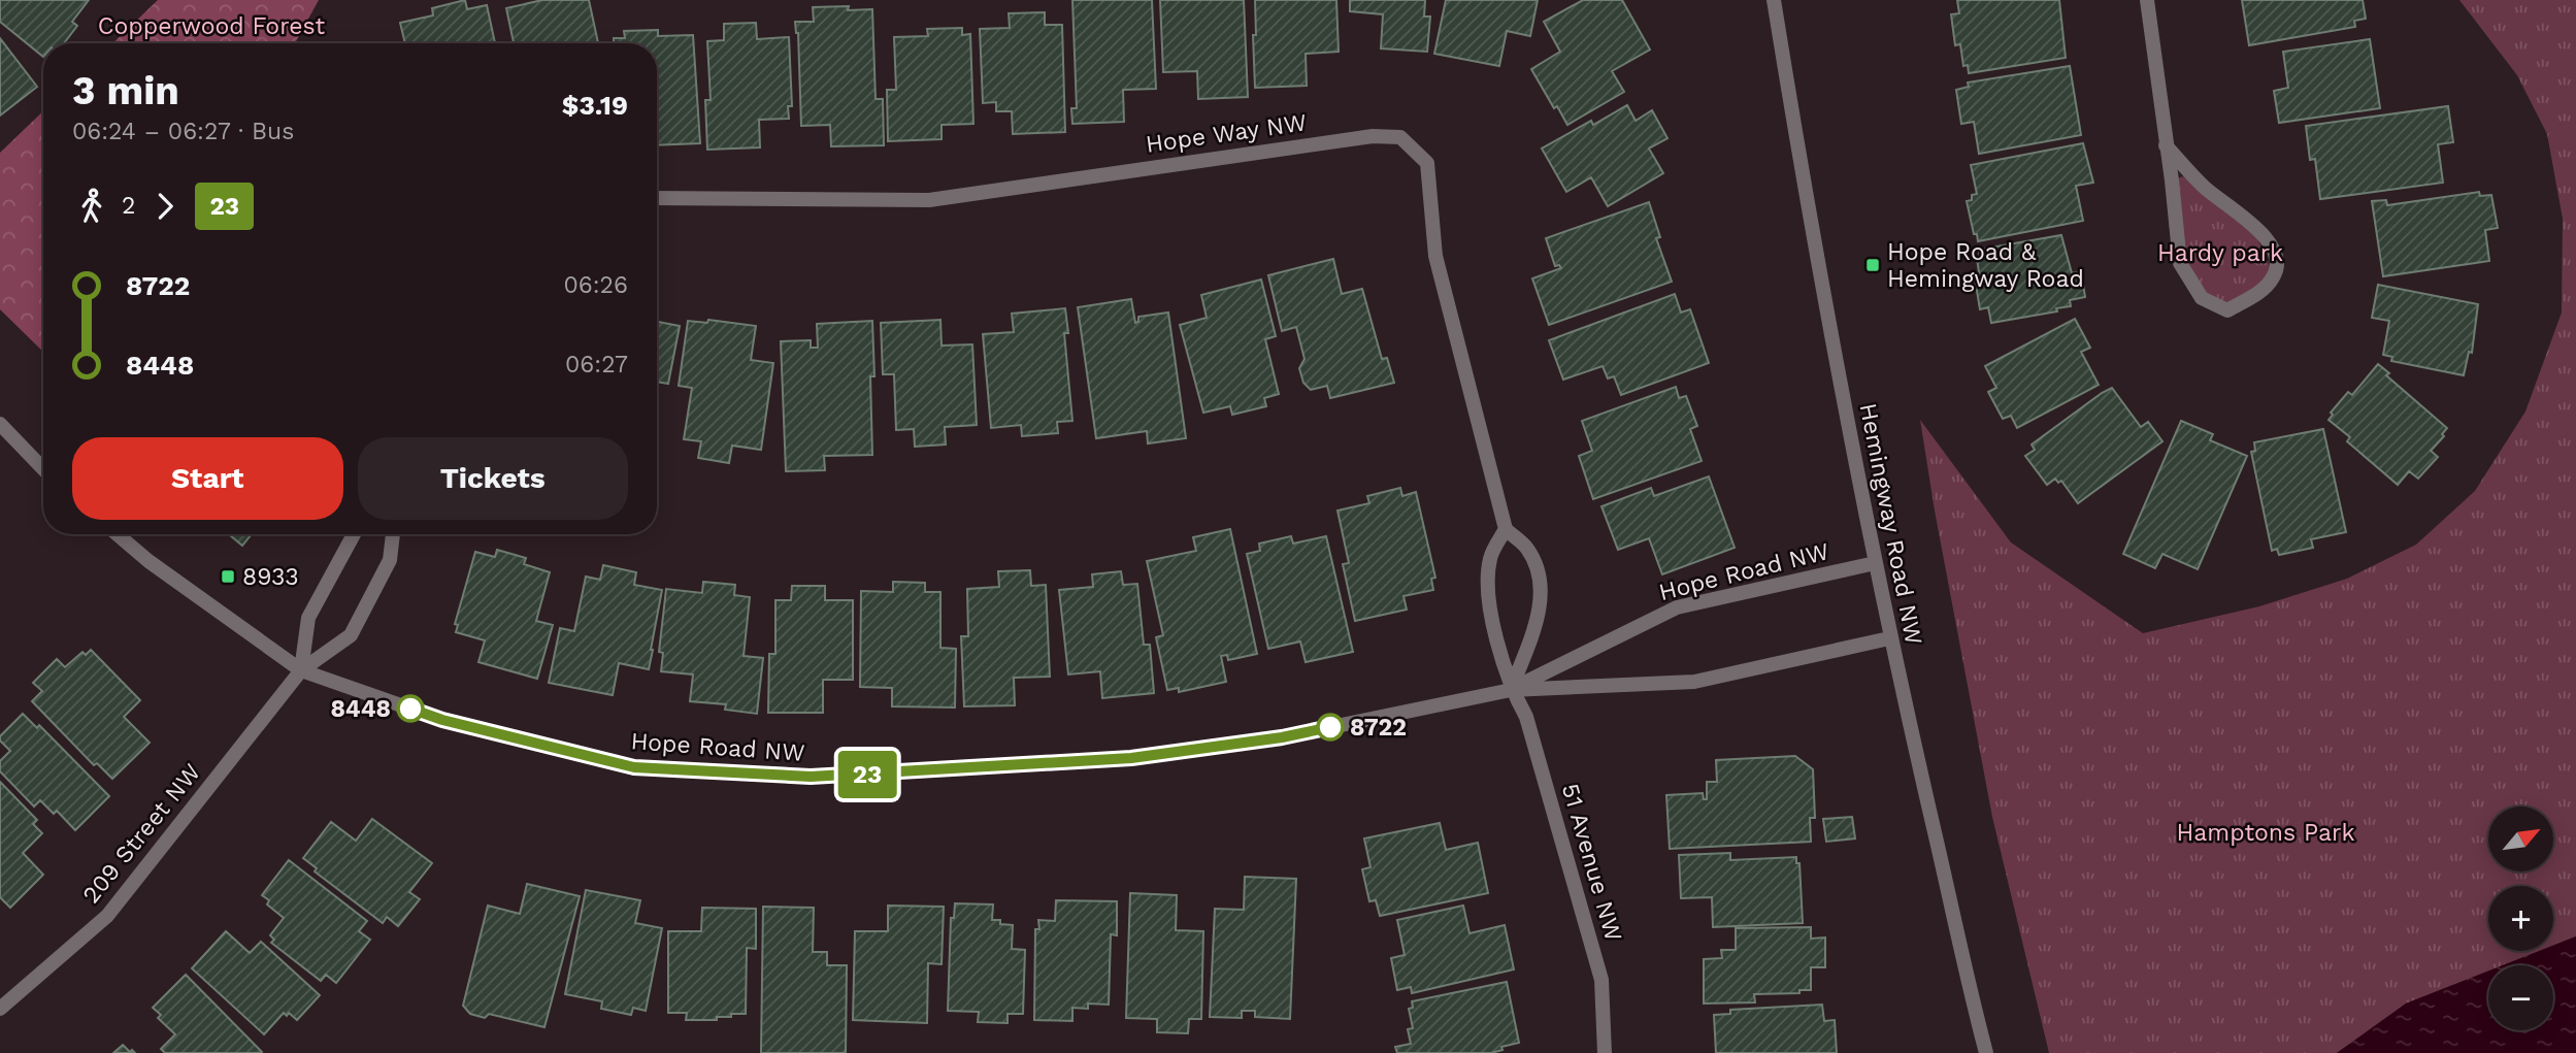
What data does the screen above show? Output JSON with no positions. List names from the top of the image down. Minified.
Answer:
{"streets":{"street":["Hope Way NW","Hemingway Road NW","Hope Road NW","209 Street NW","51 Avenue NW"]},"crossings":[["Hope Way NW","Hope Road NW"],["Hope Way NW","51 Avenue NW"],["Hemingway Road NW","Hope Road NW"],["Hope Road NW","209 Street NW"],["Hope Road NW","51 Avenue NW"]],"parks":["Copperwood Forest","Hardy park","Hamptons Park"],"places":{"transit":["Hope Road & Hemingway Road","8933"],"other":["8448","8722"]},"lines":["bus line 23"],"north":"top right","page":{"on_map":"23","heading":["3 min","06:24 – 06:27 · Bus","$3.19"],"legs":["2","23"],"list":[{"name":"8722","value":"06:26"},{"name":"8448","value":"06:27"}],"buttons":["Start","Tickets"],"map_buttons":["+","−"]}}
